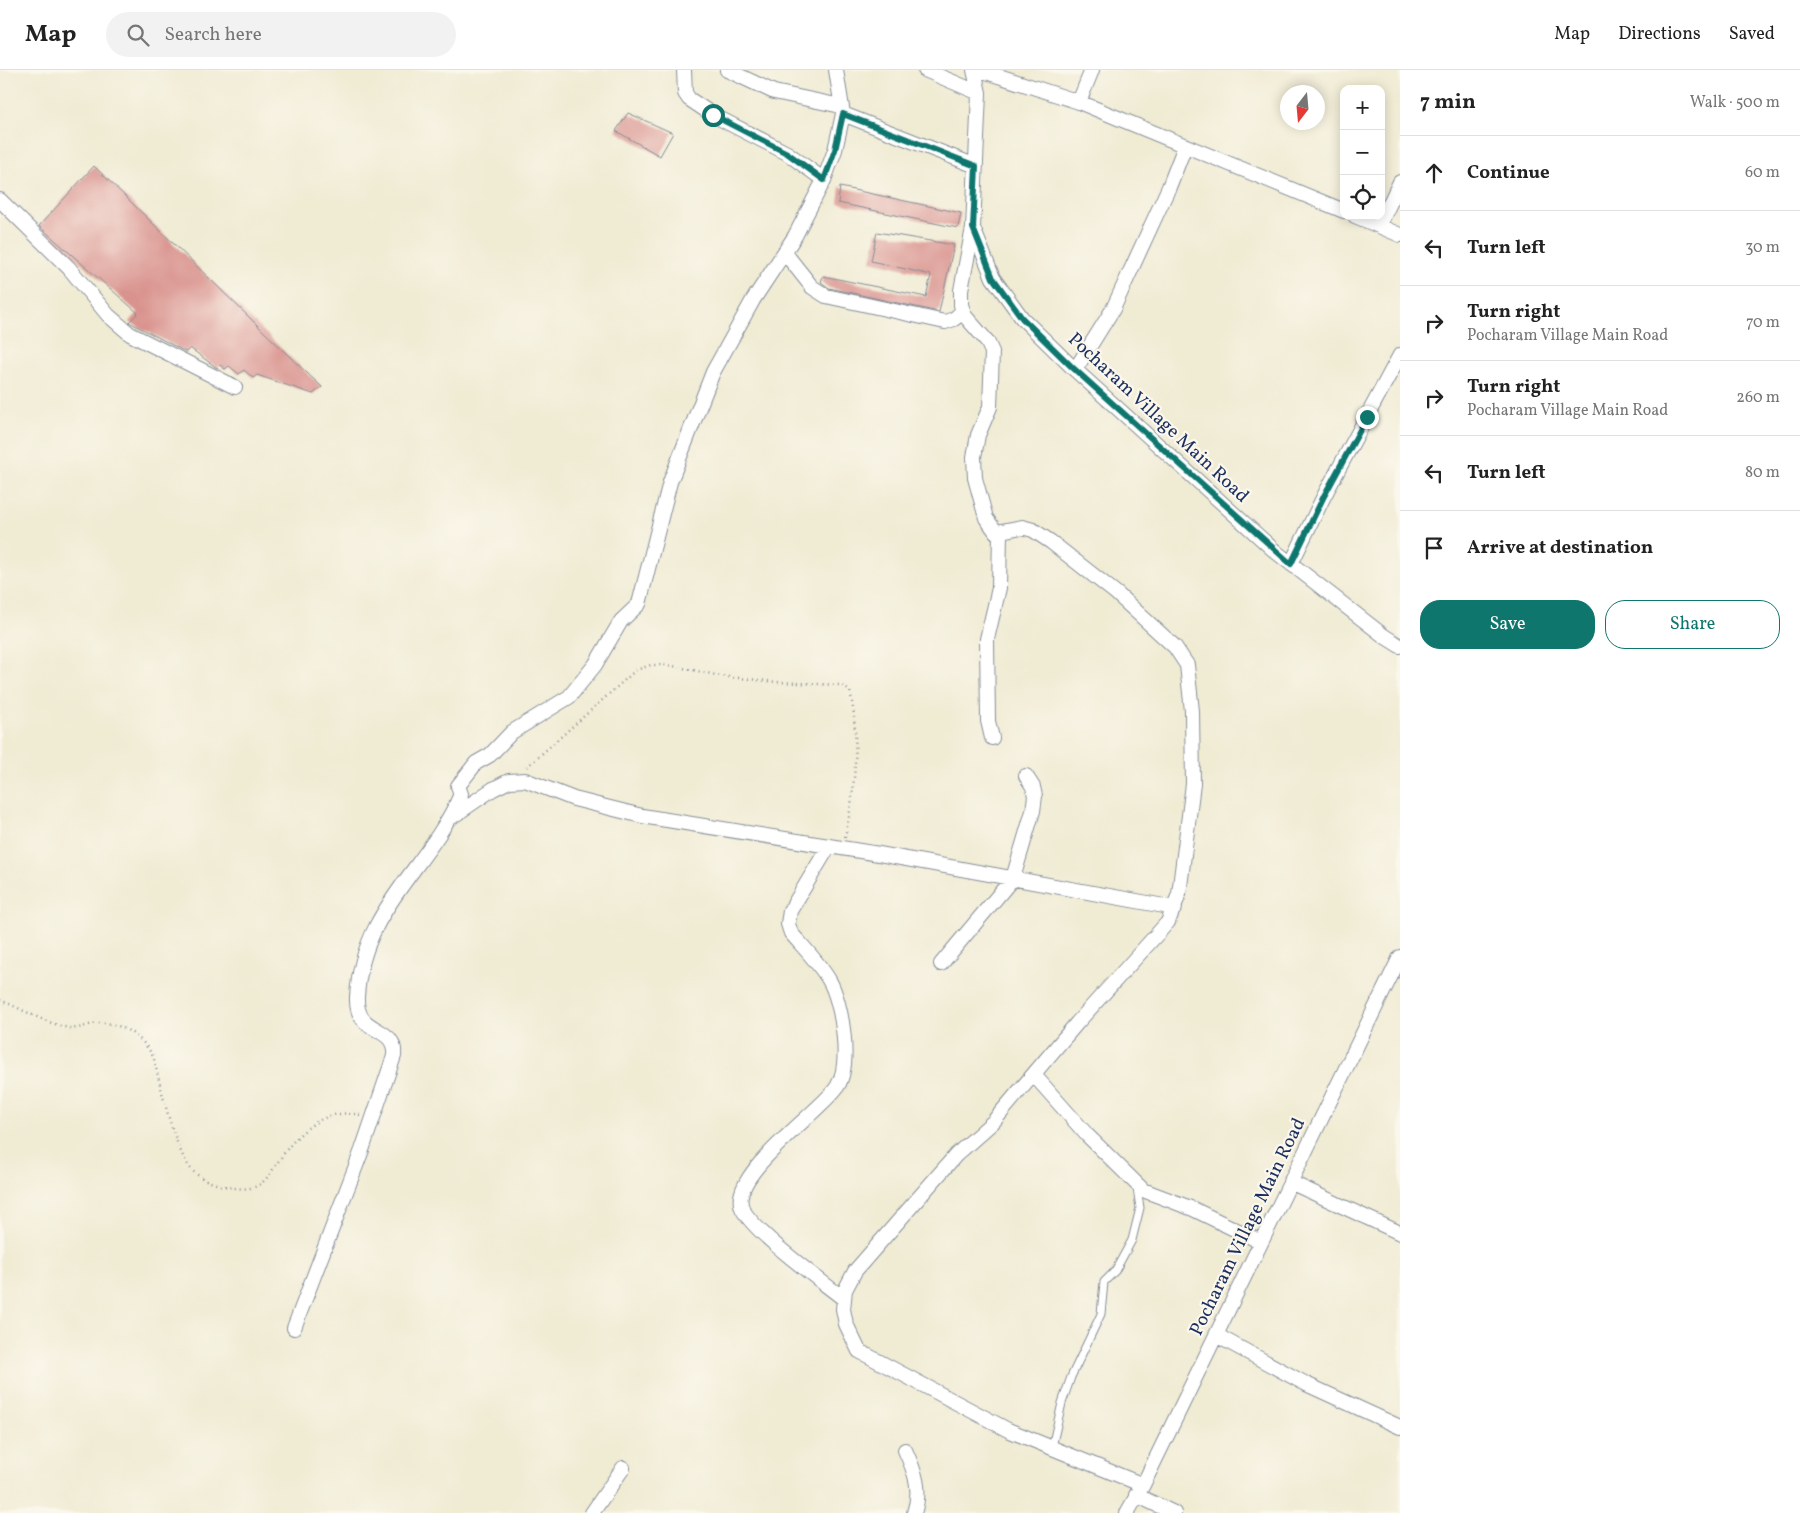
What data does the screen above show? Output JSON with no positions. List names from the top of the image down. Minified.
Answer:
{"streets":{"street":["Pocharam Village Main Road"]},"north":"bottom","page":{"header":"Map","search":"Search here","nav":["Map","Directions","Saved"],"heading":["7 min","Walk · 500 m"],"map_buttons":["+","−"],"list":[["Continue","60 m"],["Turn left","30 m"],["Turn right","Pocharam Village Main Road","70 m"],["Turn right","Pocharam Village Main Road","260 m"],["Turn left","80 m"],"Arrive at destination"],"buttons":["Save","Share"]}}
